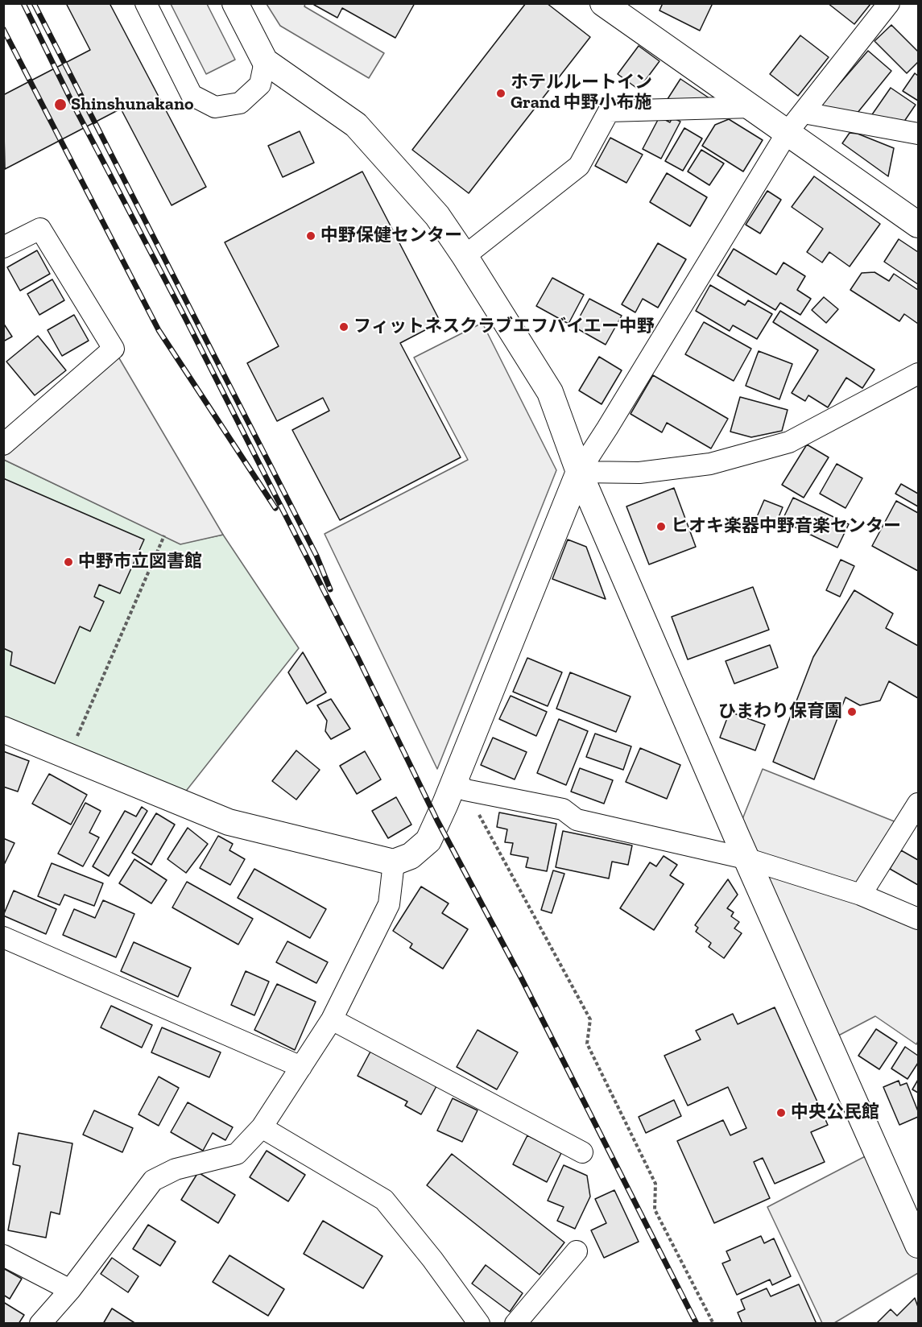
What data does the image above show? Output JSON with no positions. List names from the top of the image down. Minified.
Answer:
{"places":["ホテルルートイン Grand 中野小布施","Shinshunakano","中野保健センター","フィットネスクラブエフバイエー中野","ヒオキ楽器中野音楽センター","中野市立図書館","ひまわり保育園","中央公民館"]}
